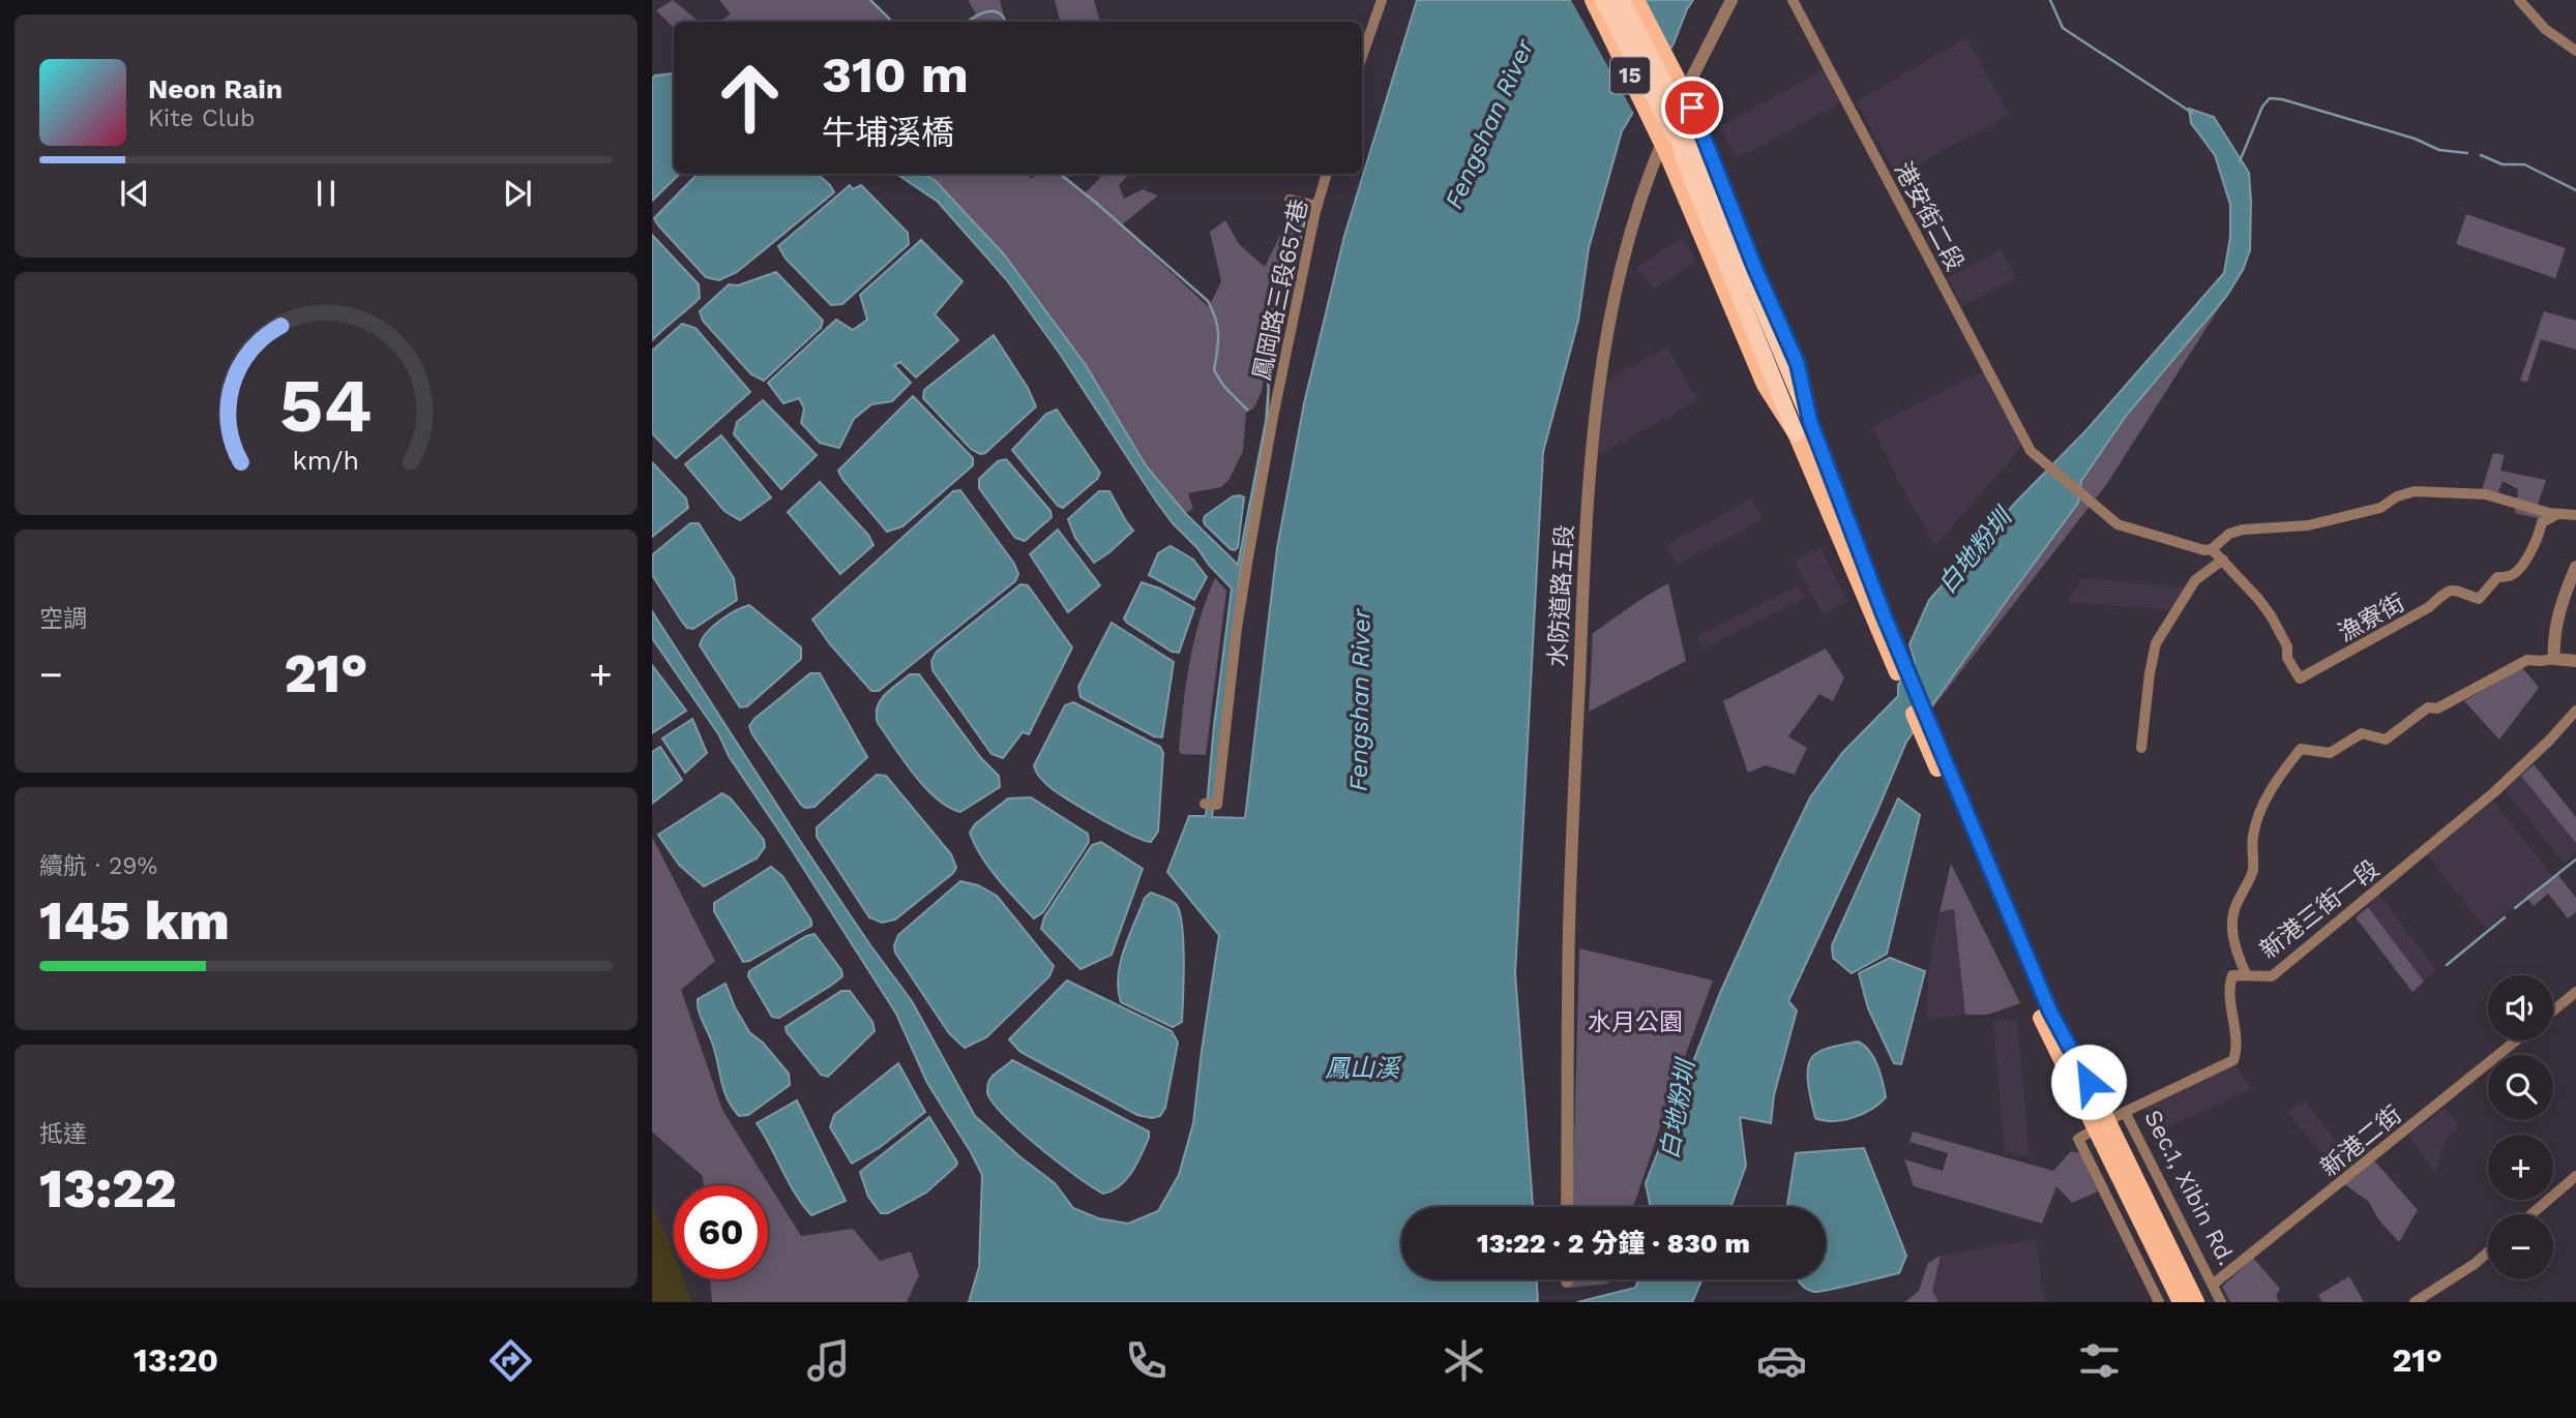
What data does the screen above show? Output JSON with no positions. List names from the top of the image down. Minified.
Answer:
{"streets":{"main road":["15","Sec.1, Xibin Rd."],"street":["港安街二段","鳳岡路三段657巷","水防道路五段","漁寮街","新港三街一段","新港二街"]},"crossings":[["15","Sec.1, Xibin Rd."],["港安街二段","漁寮街"],["新港三街一段","Sec.1, Xibin Rd."],["新港二街","Sec.1, Xibin Rd."]],"water":["Fengshan River","白地粉圳","鳳山溪"],"parks":["水月公園"],"page":{"turn":["310 m","牛埔溪橋"],"song":["Neon Rain","Kite Club"],"tile":["空調",["續航 · 29%","145 km"],["抵達","13:22"]],"heat":["−","21°","+"],"map_buttons":["+","−"],"limit":"60","trip":"13:22 · 2 分鐘 · 830 m","tabs":["13:20","21°"],"gauge":["54","km/h"]}}
